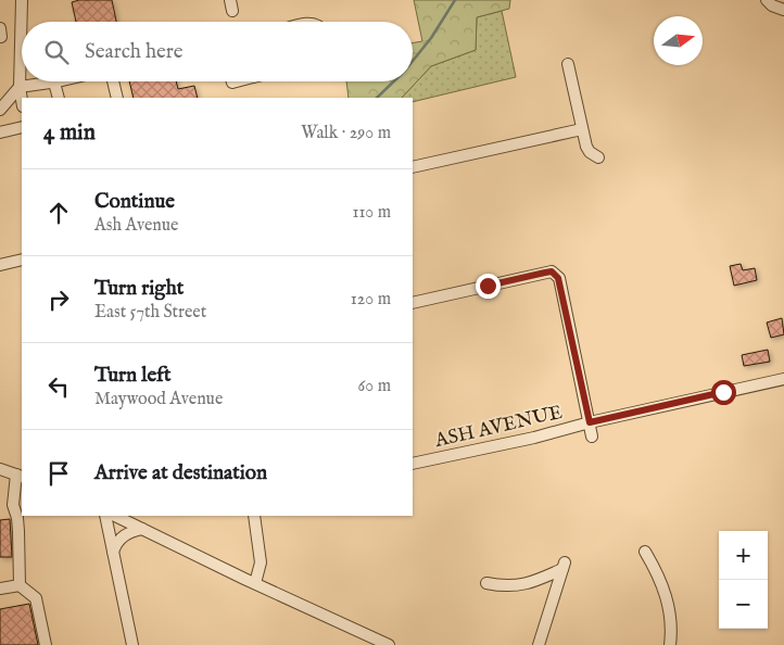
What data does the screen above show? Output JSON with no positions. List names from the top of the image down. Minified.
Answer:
{"streets":{"street":["ASH AVENUE"]},"north":"right","page":{"search":"Search here","heading":["4 min","Walk · 290 m"],"list":[["Continue","Ash Avenue","110 m"],["Turn right","East 57th Street","120 m"],["Turn left","Maywood Avenue","60 m"],"Arrive at destination"],"map_buttons":["+","−"]}}
